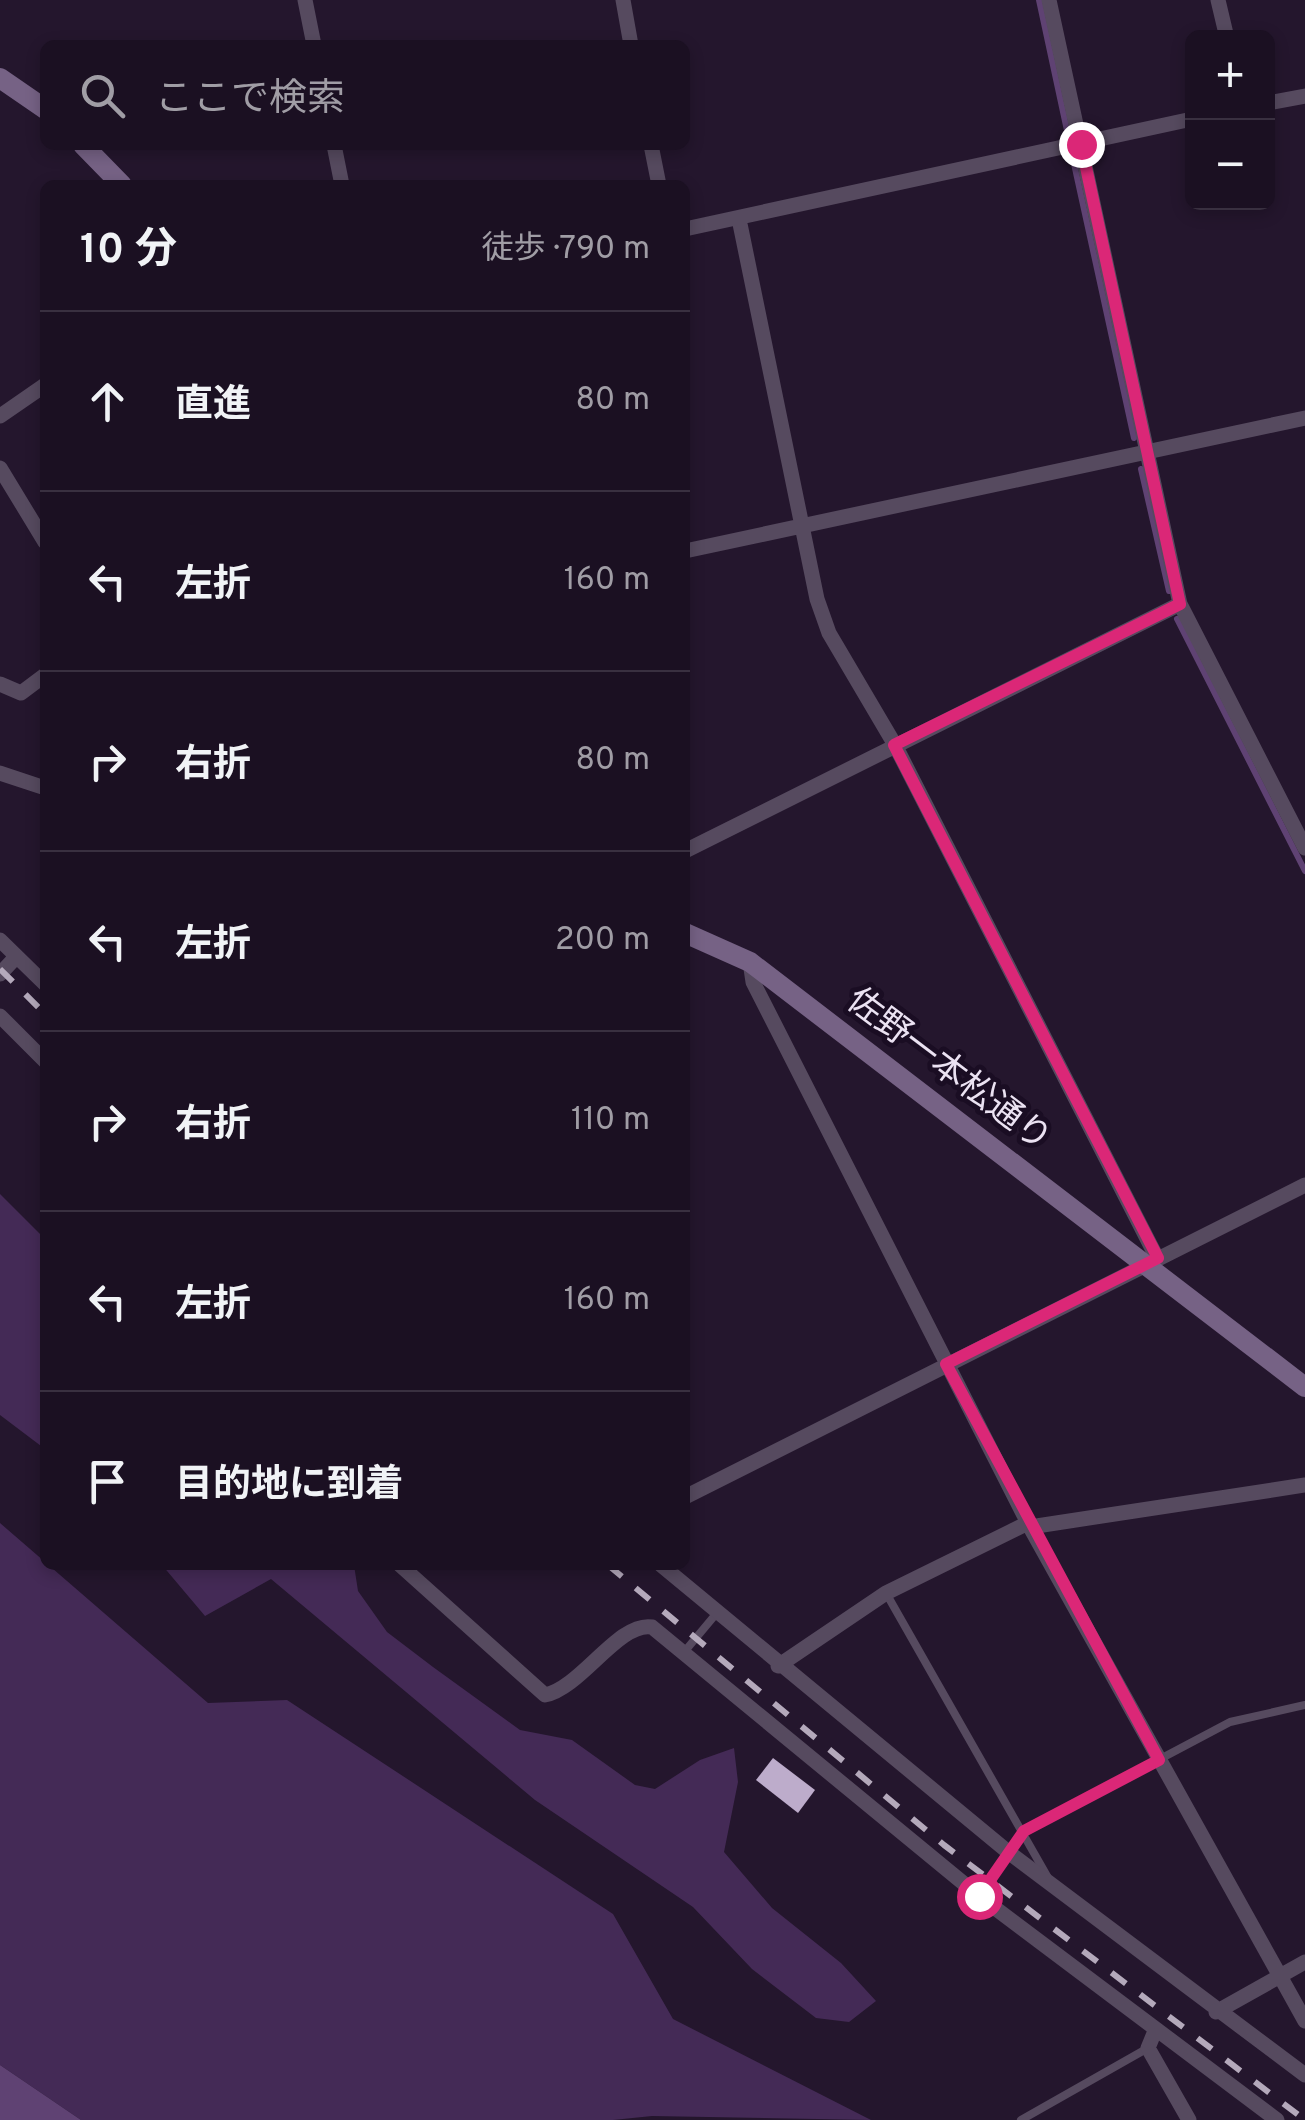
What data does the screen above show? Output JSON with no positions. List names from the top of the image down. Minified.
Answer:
{"streets":{"street":["佐野一本松通り"]},"page":{"map_buttons":["+","−"],"search":"ここで検索","heading":["10 分","徒歩 · 790 m"],"list":[["直進","80 m"],["左折","160 m"],["右折","80 m"],["左折","200 m"],["右折","110 m"],["左折","160 m"],"目的地に到着"]}}
